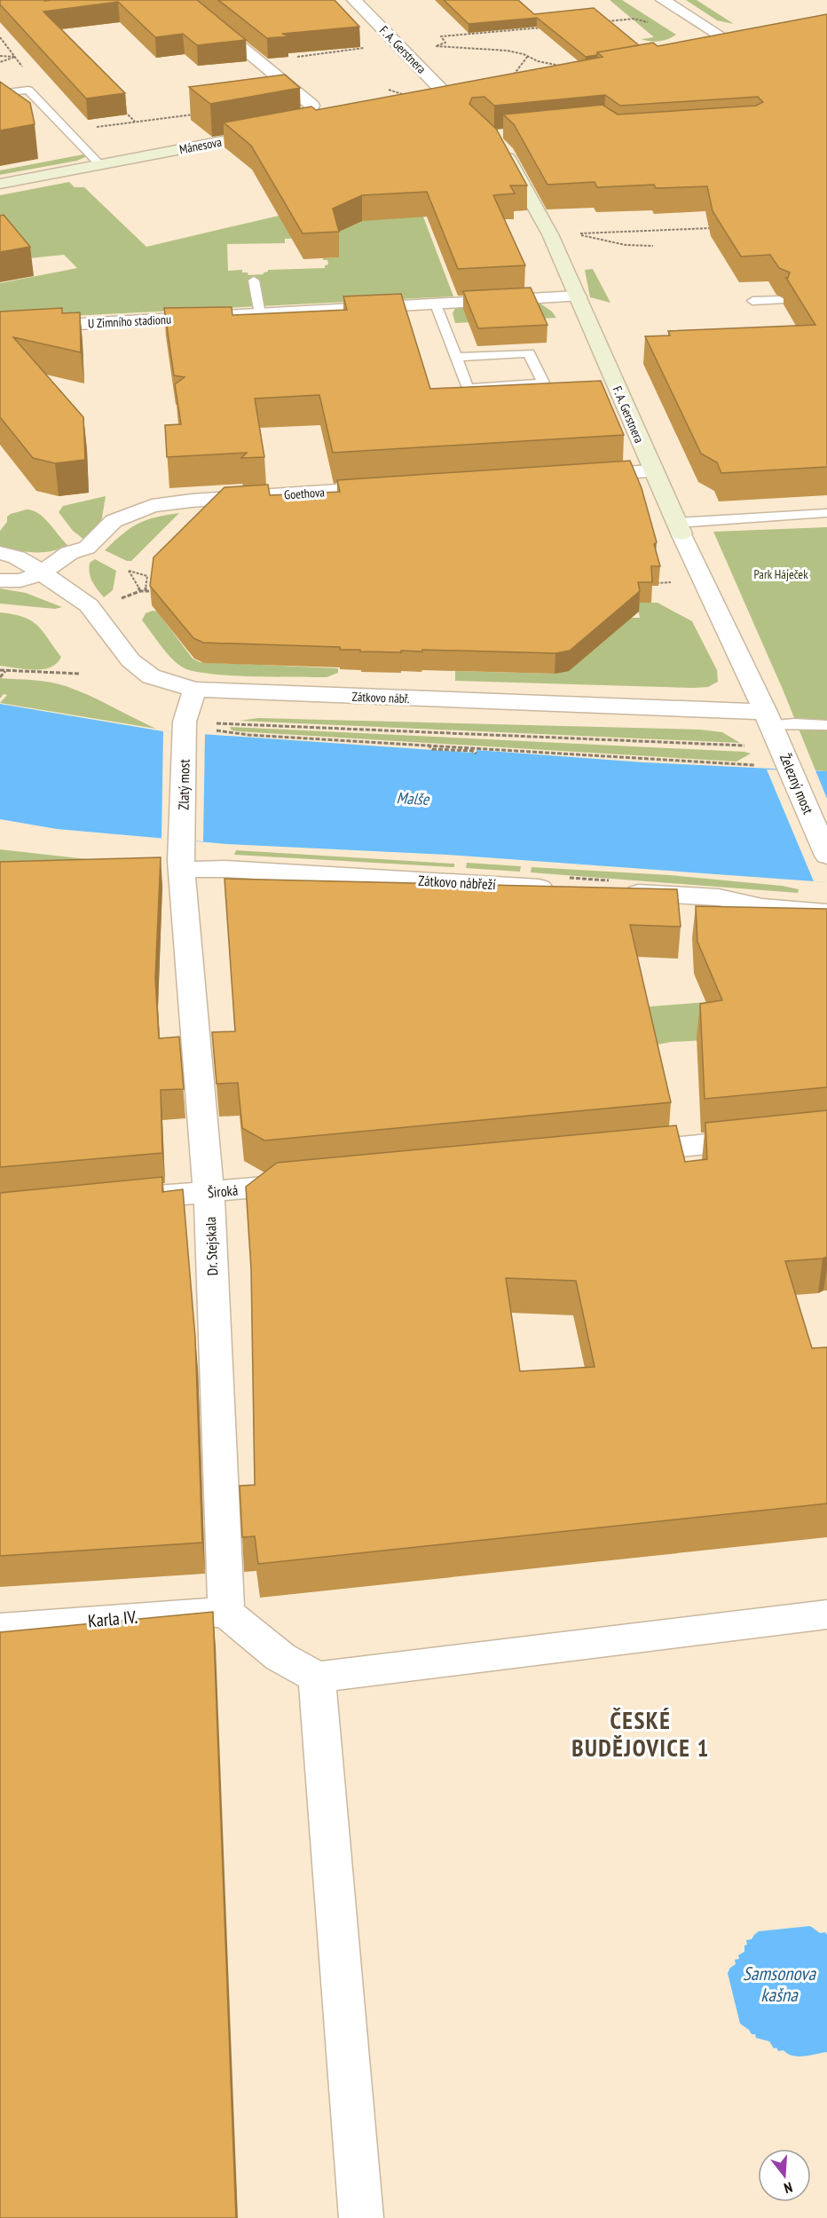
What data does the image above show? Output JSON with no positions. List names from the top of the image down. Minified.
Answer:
{"streets":{"street":["F. A. Gerstnera","Mánesova","U Zimního stadionu","Goethova","Zátkovo nábř.","Železný most","Zlatý most","Zátkovo nábřeží","Široká","Dr. Stejskala","Karla IV."]},"crossings":[["F. A. Gerstnera","U Zimního stadionu"],["F. A. Gerstnera","Zátkovo nábř."],["F. A. Gerstnera","Železný most"],["Goethova","Zátkovo nábř."],["Zátkovo nábř.","Železný most"],["Zátkovo nábř.","Zlatý most"],["Zlatý most","Zátkovo nábřeží"],["Zlatý most","Dr. Stejskala"],["Zátkovo nábřeží","Dr. Stejskala"],["Široká","Dr. Stejskala"],["Dr. Stejskala","Karla IV."]],"districts":["ČESKÉ BUDĚJOVICE 1"],"water":["Malše","Samsonova kašna"],"parks":["Park Háječek"],"north":"bottom"}
